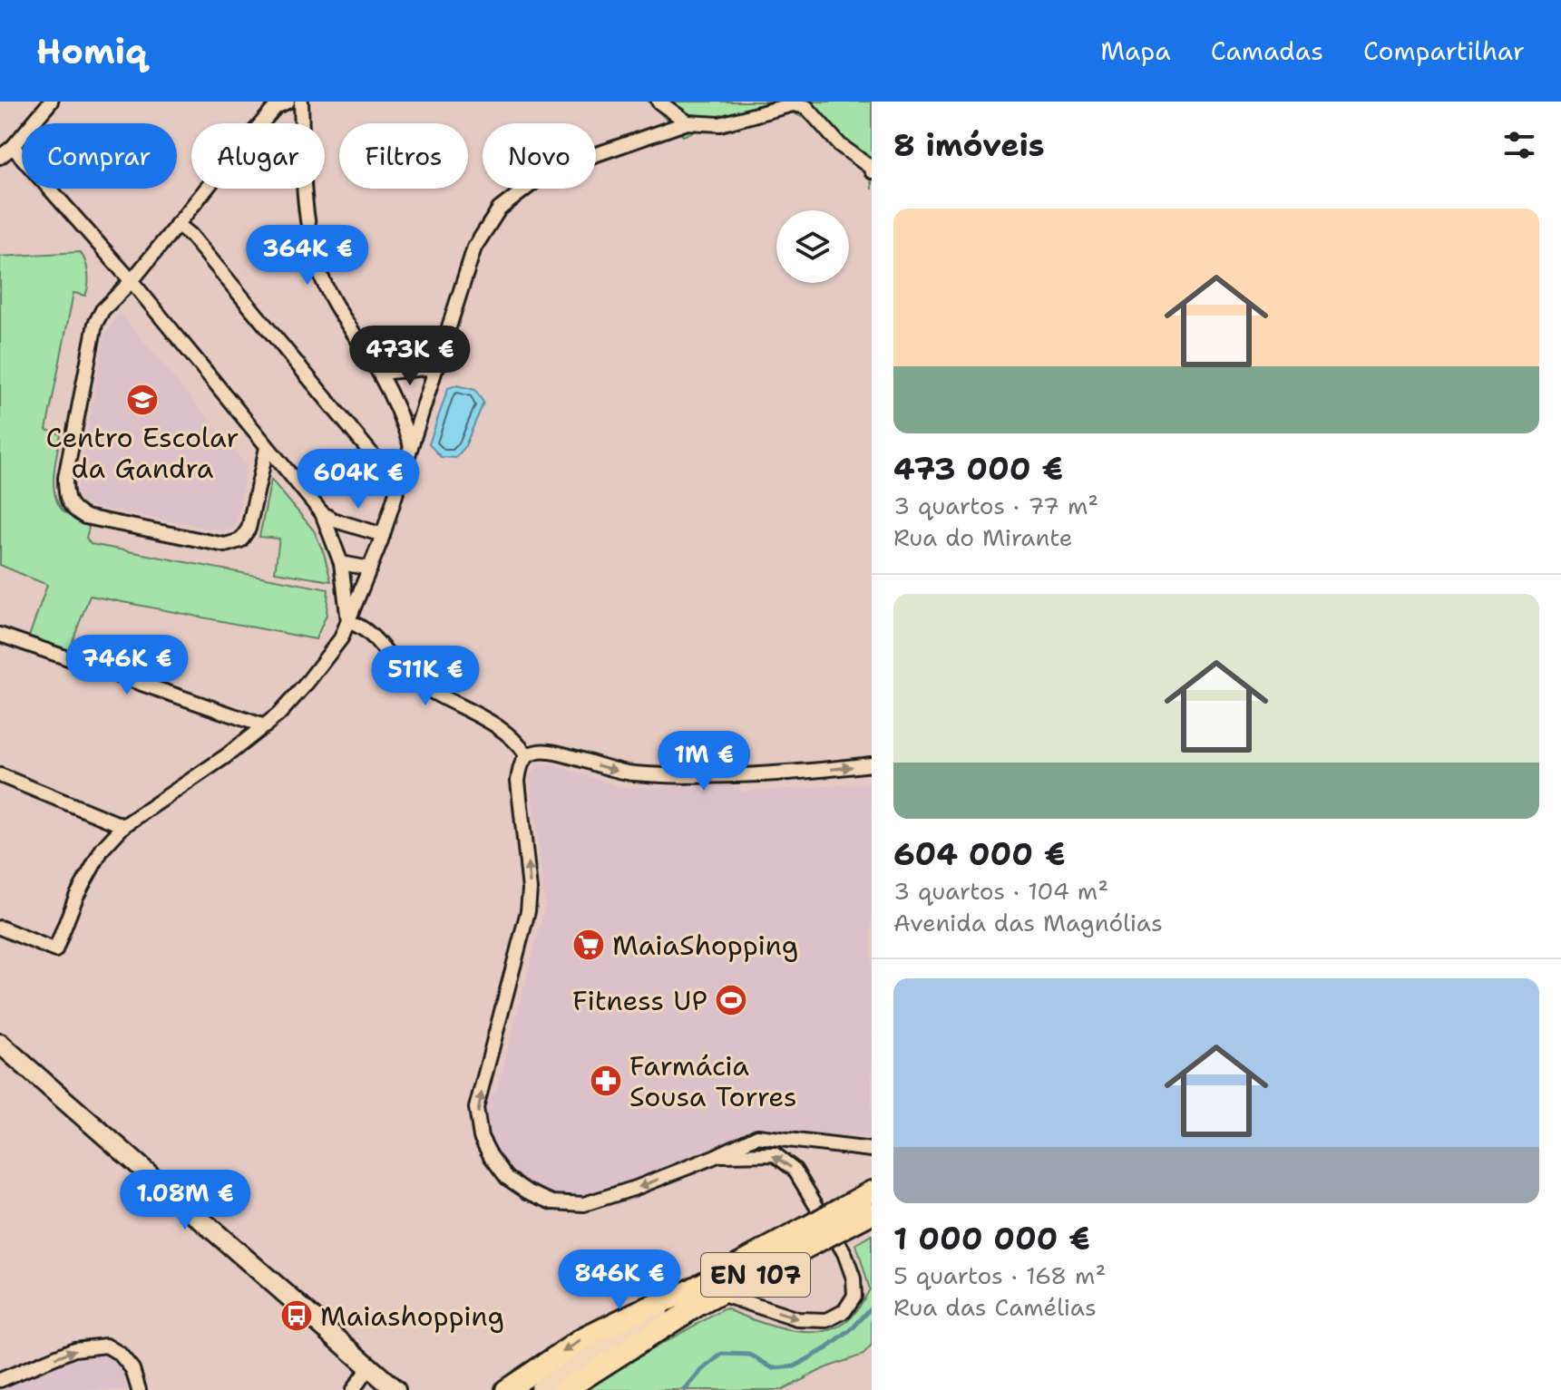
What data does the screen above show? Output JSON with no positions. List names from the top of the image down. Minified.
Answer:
{"streets":{"main road":["EN 107"]},"places":{"school or university":["Centro Escolar da Gandra"],"supermarket":["MaiaShopping"],"sports":["Fitness UP"],"pharmacy":["Farmácia Sousa Torres"],"bus stop":["Maiashopping"]},"page":{"header":"Homiq","nav":["Mapa","Camadas","Compartilhar"],"heading":"8 imóveis","chip":["Comprar","Alugar","Filtros","Novo"],"list":[{"name":"473 000 €","note":"3 quartos · 77 m² · Rua do Mirante"},{"name":"604 000 €","note":"3 quartos · 104 m² · Avenida das Magnólias"},{"name":"1 000 000 €","note":"5 quartos · 168 m² · Rua das Camélias"}],"price":["364K €","473K €","604K €","746K €","511K €","1M €","1.08M €","846K €"]}}
